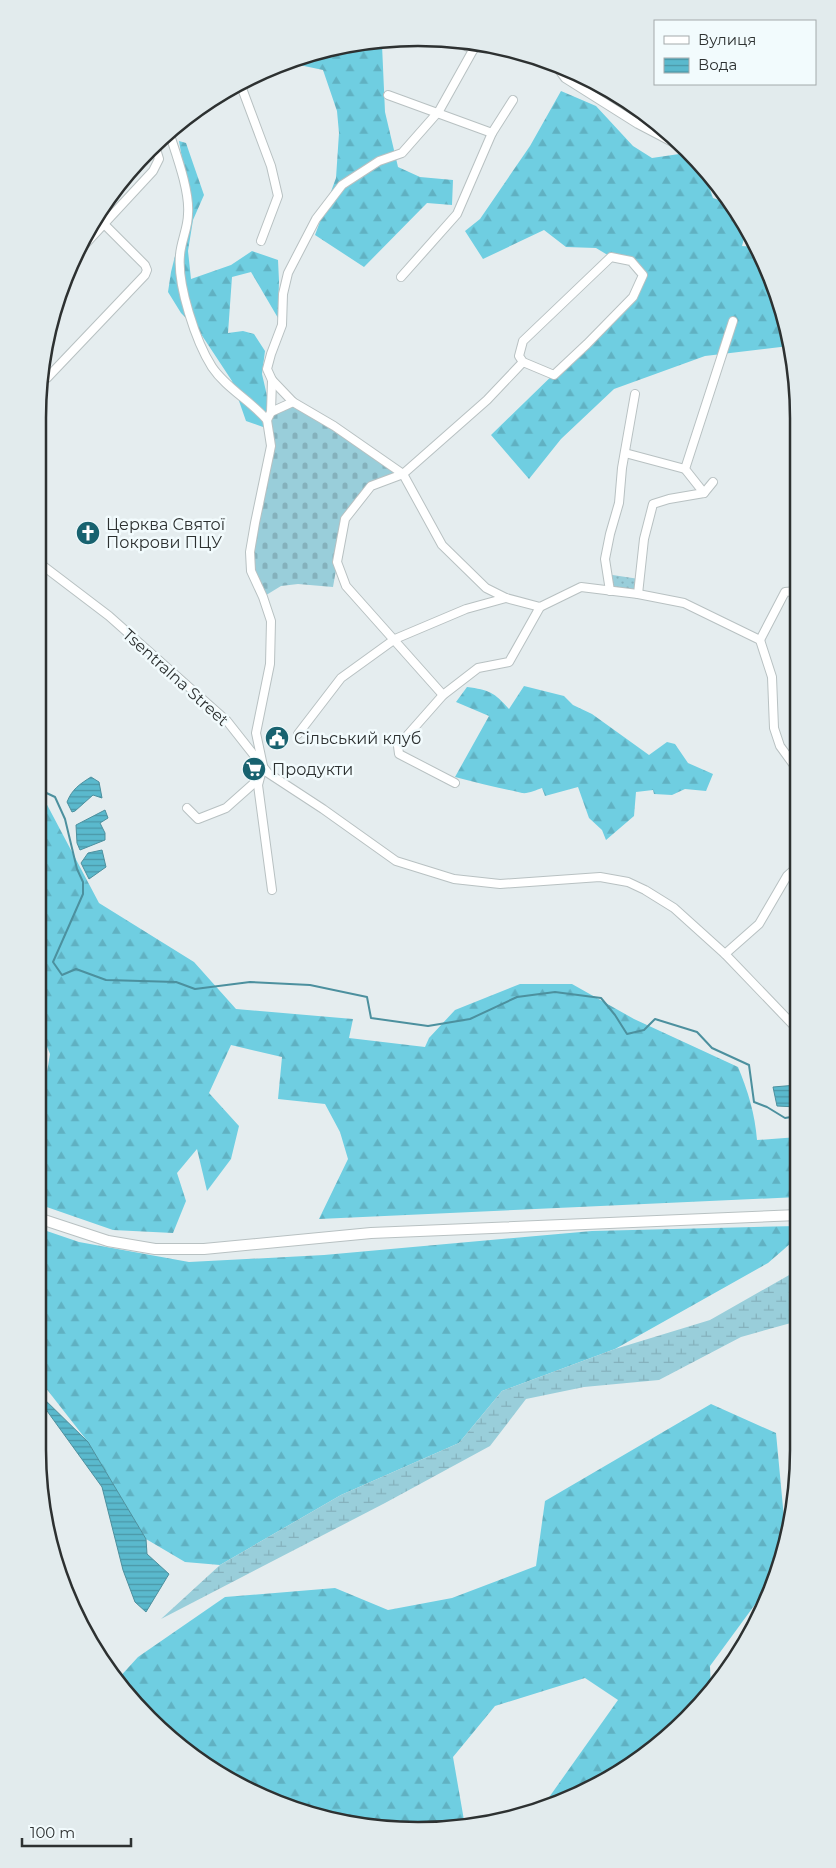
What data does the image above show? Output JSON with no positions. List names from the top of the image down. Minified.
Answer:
{"streets":{"street":["Tsentralna Street"]},"places":{"church":["Церква Святої Покрови ПЦУ"],"public building":["Сільський клуб"],"supermarket":["Продукти"]},"legend":["Вулиця","Вода"],"scale_bar":"100 m"}
